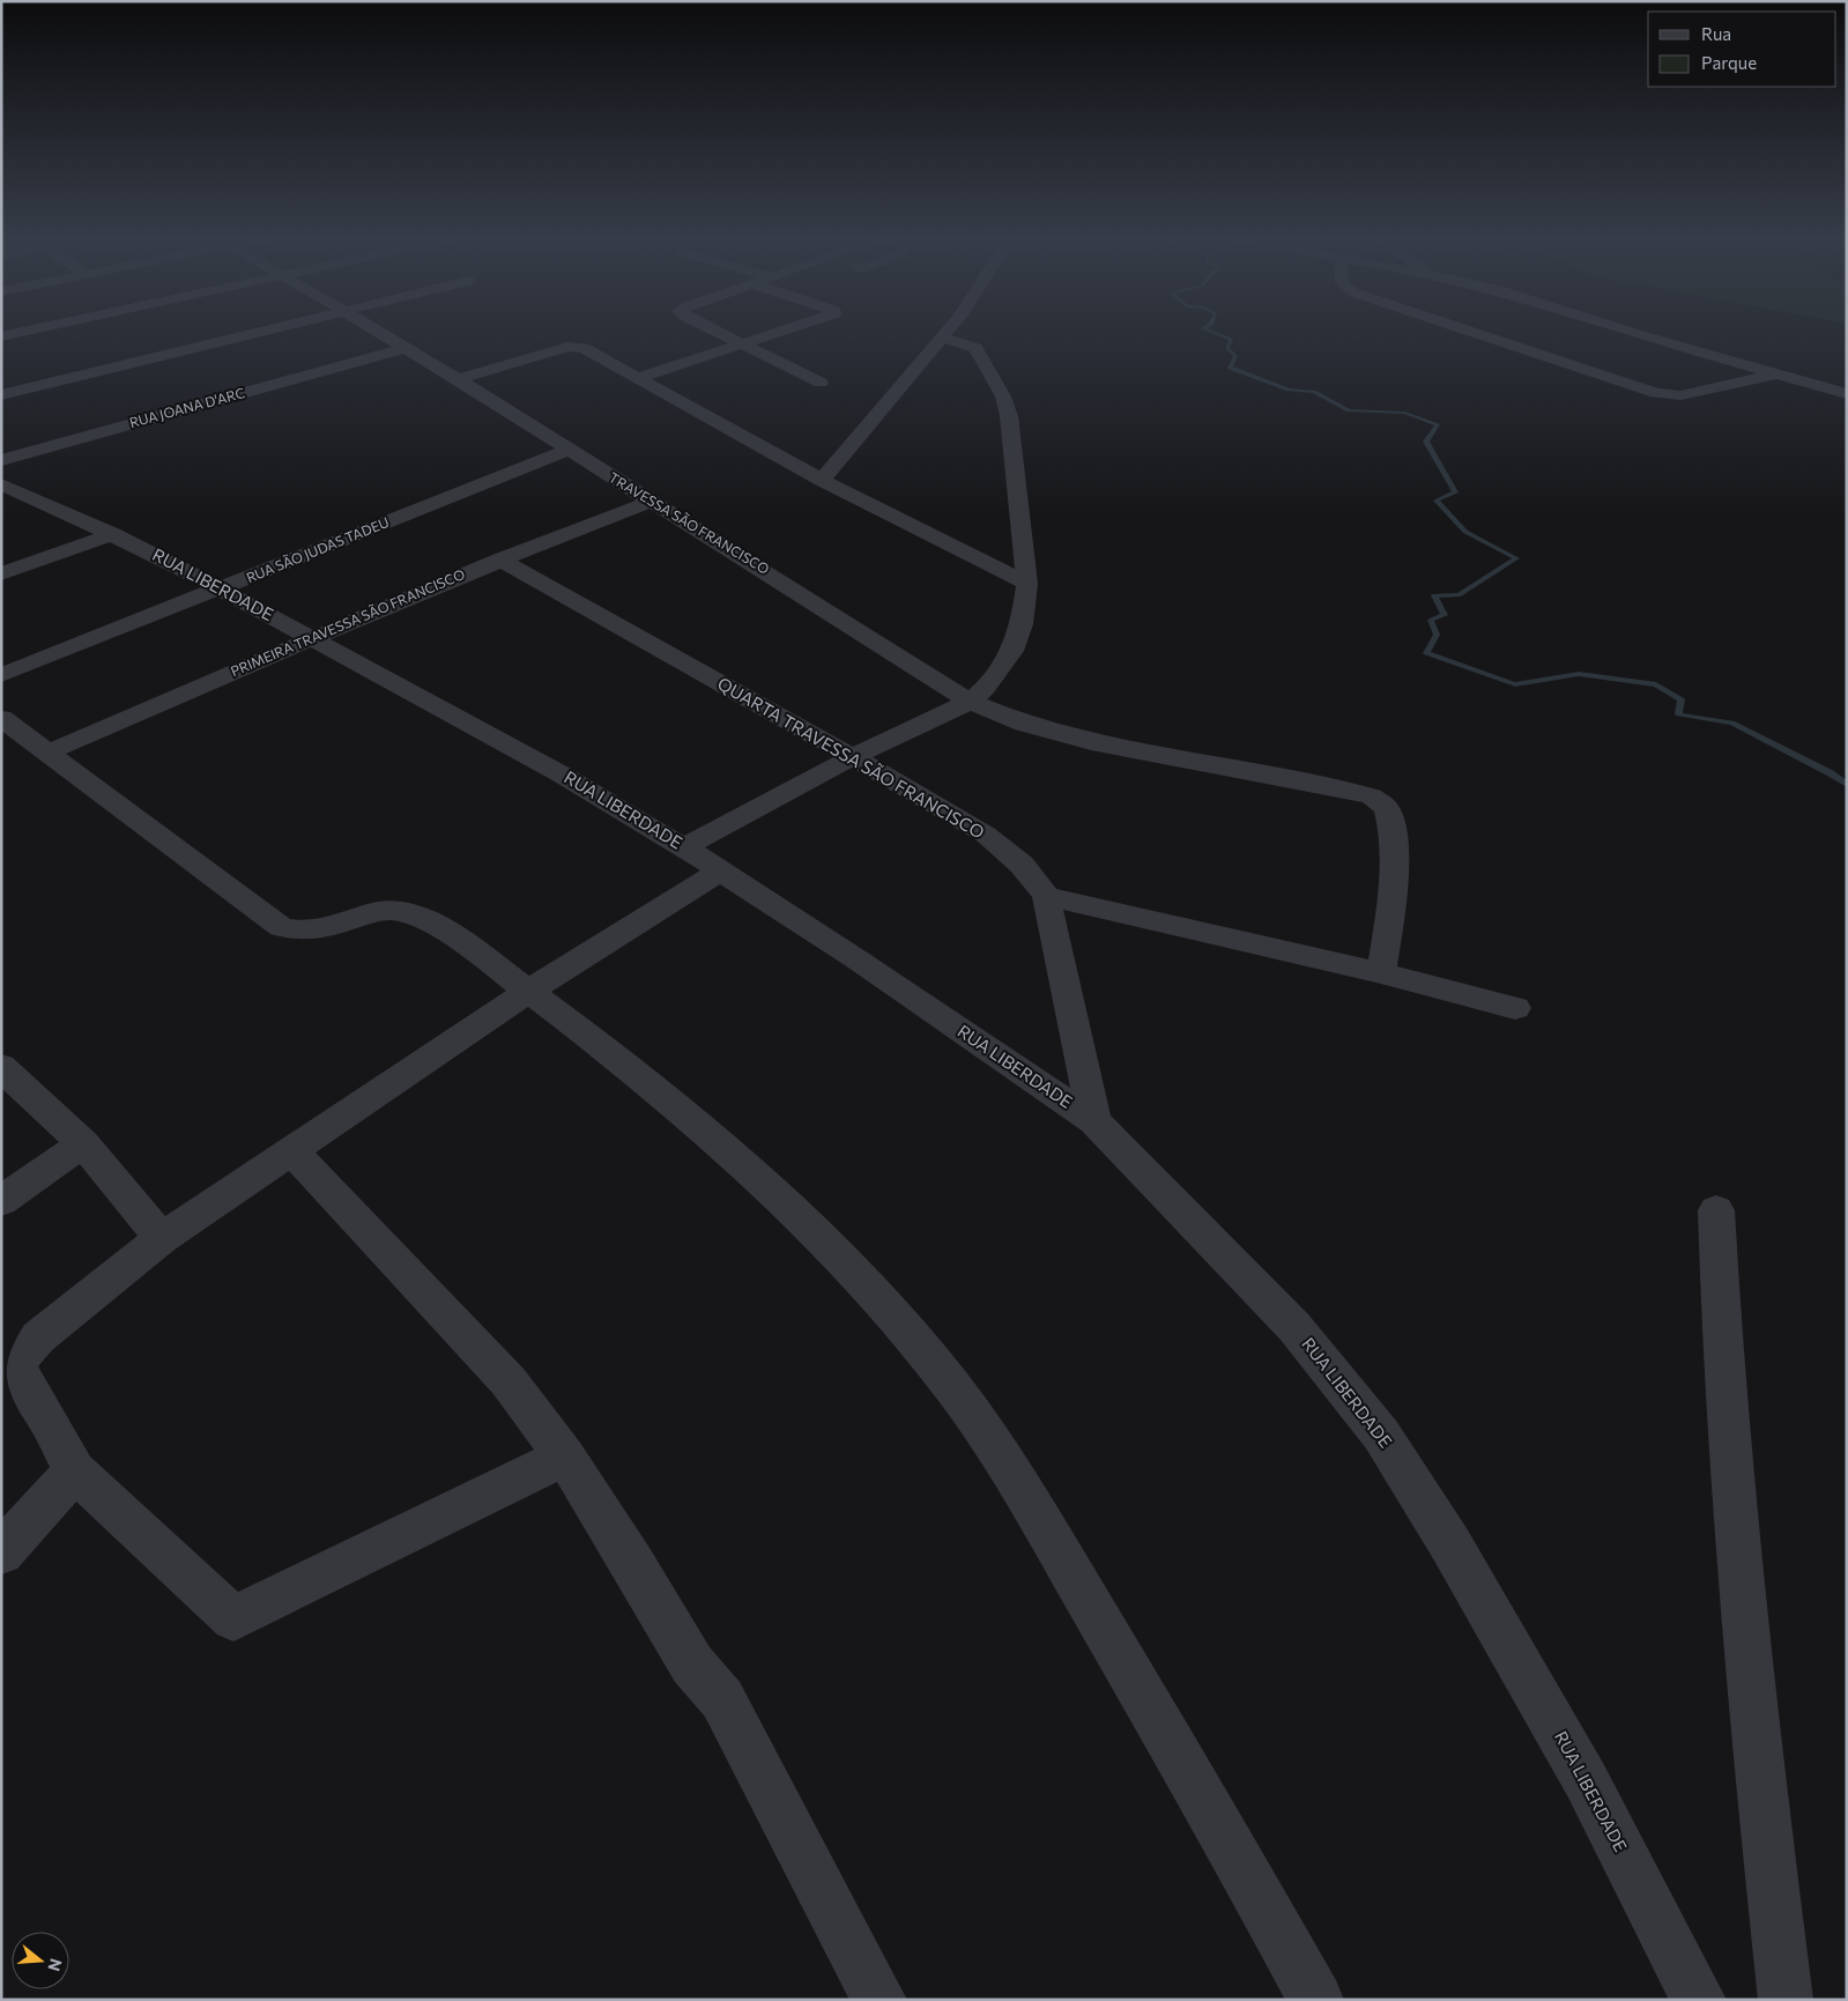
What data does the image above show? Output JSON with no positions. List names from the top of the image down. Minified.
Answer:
{"streets":{"street":["RUA JOANA D'ARC","TRAVESSA SÃO FRANCISCO","RUA SÃO JUDAS TADEU","RUA LIBERDADE","PRIMEIRA TRAVESSA SÃO FRANCISCO","QUARTA TRAVESSA SÃO FRANCISCO"]},"crossings":[["RUA JOANA D'ARC","TRAVESSA SÃO FRANCISCO"],["TRAVESSA SÃO FRANCISCO","RUA SÃO JUDAS TADEU"],["TRAVESSA SÃO FRANCISCO","PRIMEIRA TRAVESSA SÃO FRANCISCO"],["RUA SÃO JUDAS TADEU","RUA LIBERDADE"],["RUA LIBERDADE","PRIMEIRA TRAVESSA SÃO FRANCISCO"],["RUA LIBERDADE","QUARTA TRAVESSA SÃO FRANCISCO"],["PRIMEIRA TRAVESSA SÃO FRANCISCO","QUARTA TRAVESSA SÃO FRANCISCO"]],"legend":["Rua","Parque"],"north":"right"}
